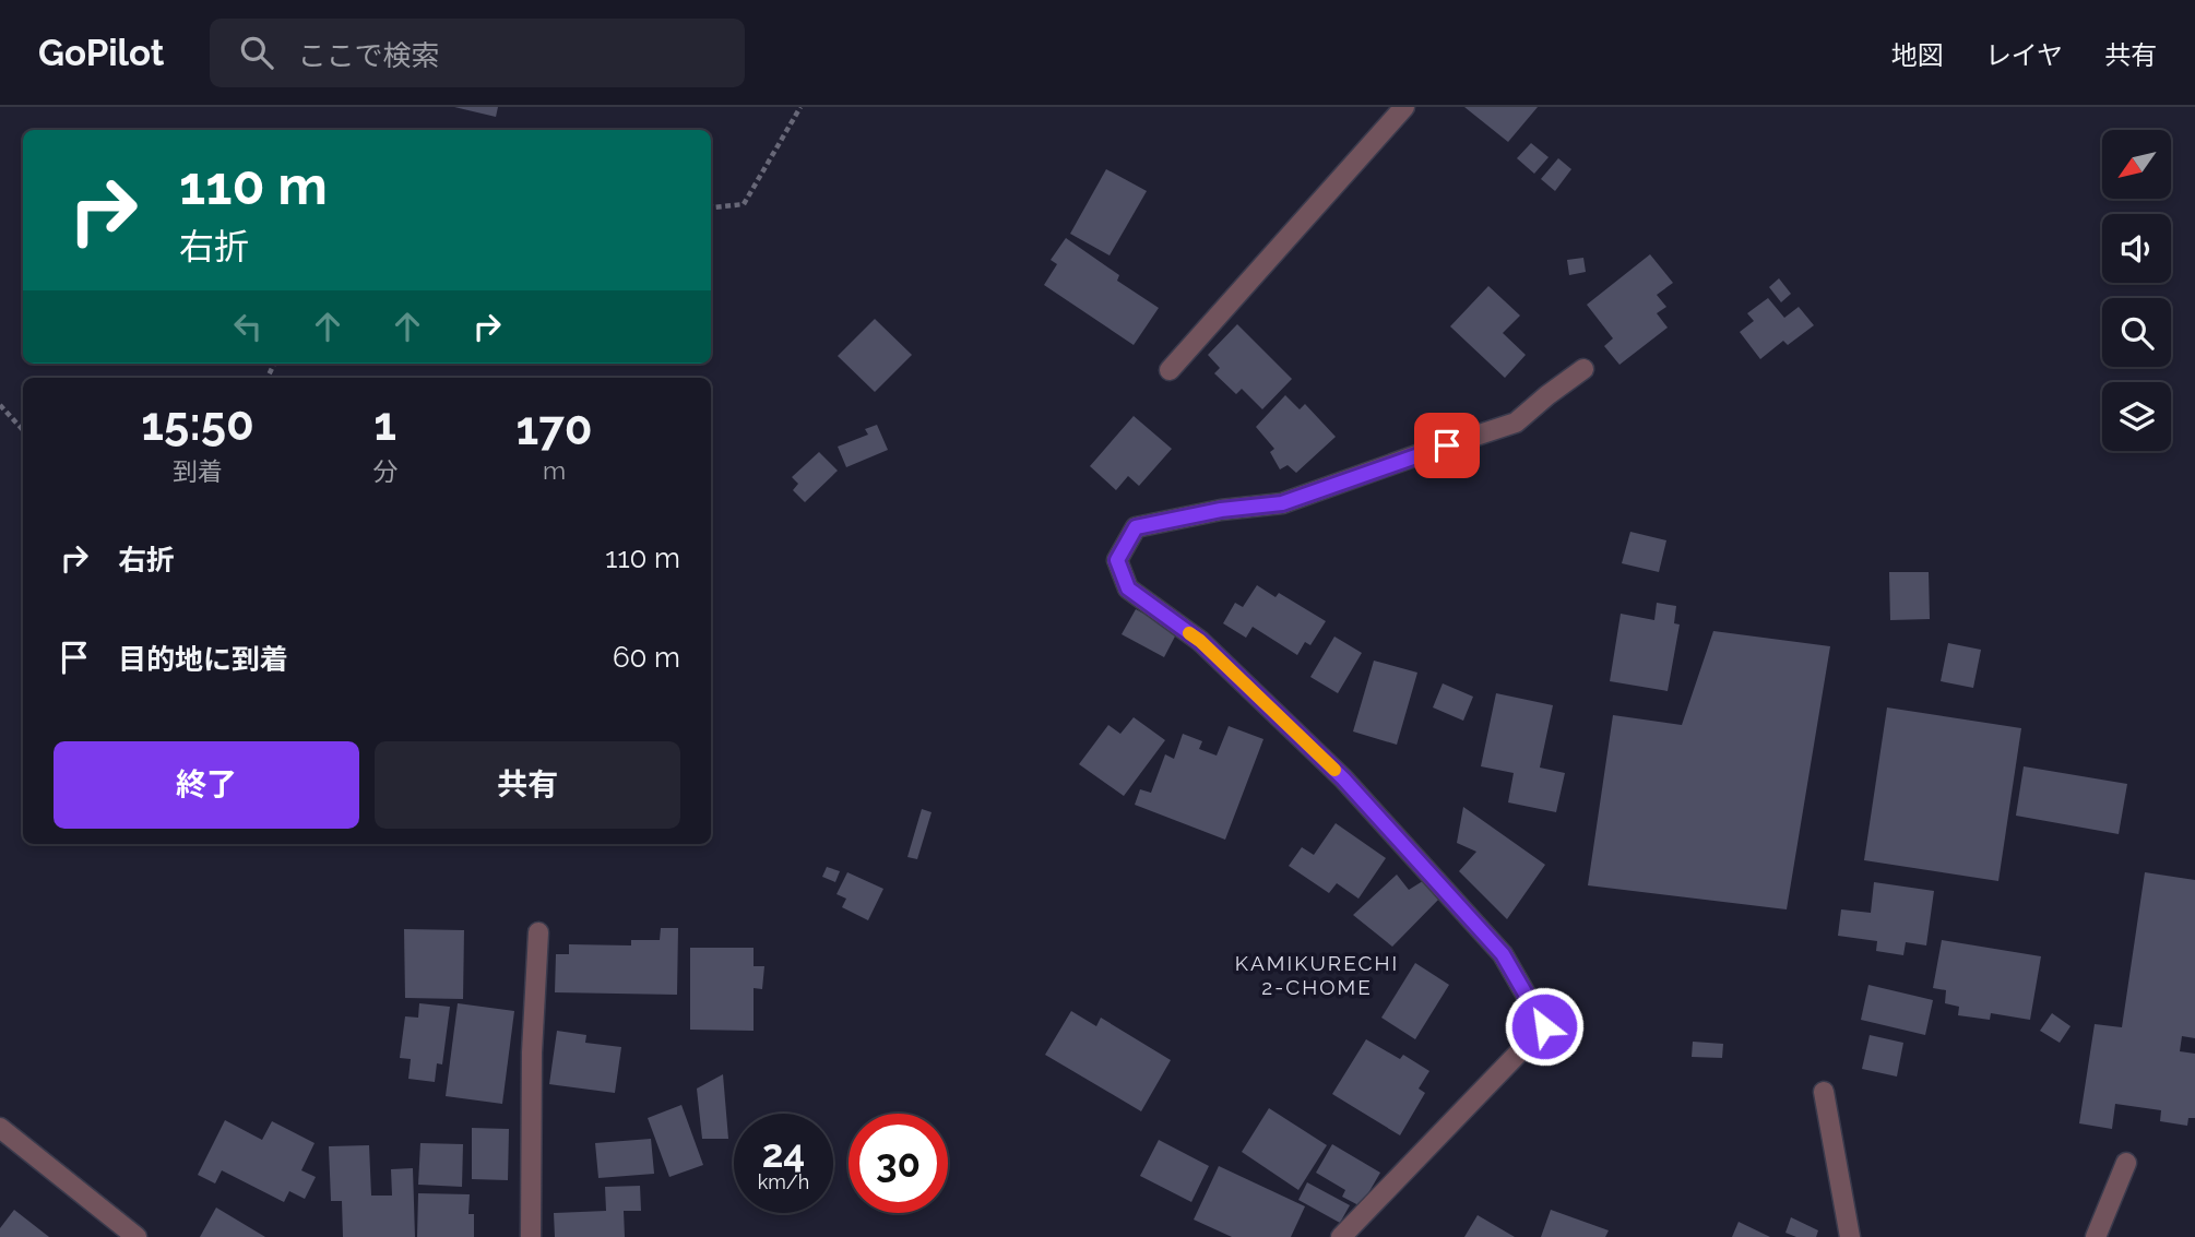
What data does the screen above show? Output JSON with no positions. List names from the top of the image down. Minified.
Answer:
{"districts":["KAMIKURECHI 2-CHOME"],"north":"bottom left","page":{"header":"GoPilot","search":"ここで検索","nav":["地図","レイヤ","共有"],"turn":["110 m","右折"],"eta":["15:50","到着","1","分","170","m"],"list":[{"name":"右折","value":"110 m"},{"name":"目的地に到着","value":"60 m"}],"buttons":["終了","共有"],"speed":"24 km/h","limit":"30"}}
